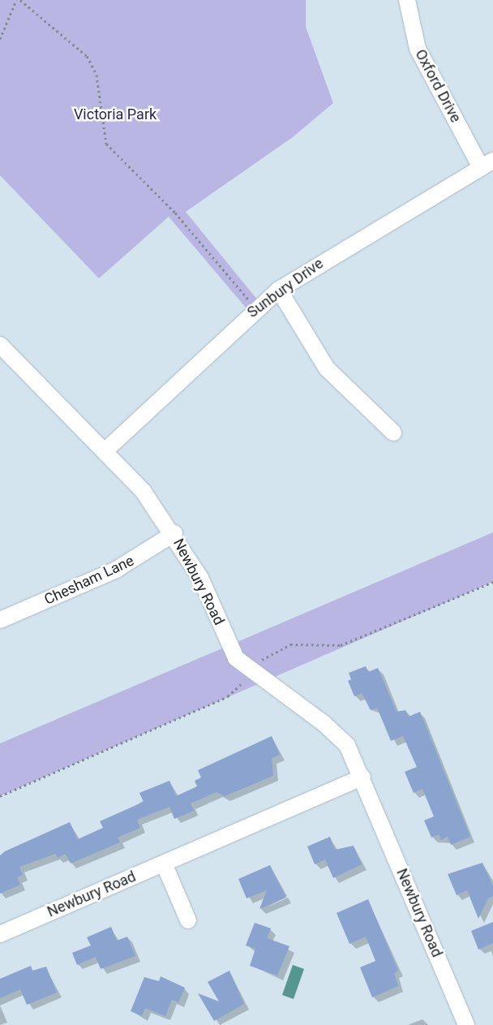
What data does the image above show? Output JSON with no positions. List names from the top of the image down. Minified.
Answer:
{"streets":{"street":["Oxford Drive","Sunbury Drive","Chesham Lane","Newbury Road"]},"crossings":[["Oxford Drive","Sunbury Drive"],["Sunbury Drive","Newbury Road"],["Chesham Lane","Newbury Road"]],"parks":["Victoria Park"]}
